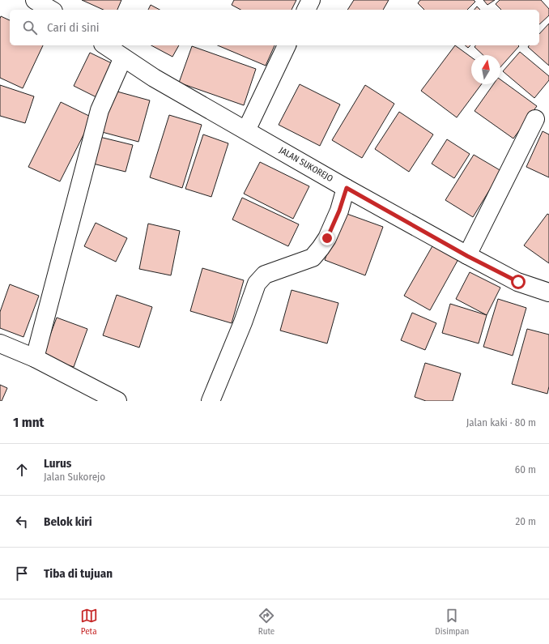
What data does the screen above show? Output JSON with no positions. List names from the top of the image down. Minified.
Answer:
{"streets":{"street":["JALAN SUKOREJO"]},"north":"top","page":{"search":"Cari di sini","heading":["1 mnt","Jalan kaki · 80 m"],"list":[["Lurus","Jalan Sukorejo","60 m"],["Belok kiri","20 m"],"Tiba di tujuan"],"nav":["Peta","Rute","Disimpan"]}}
